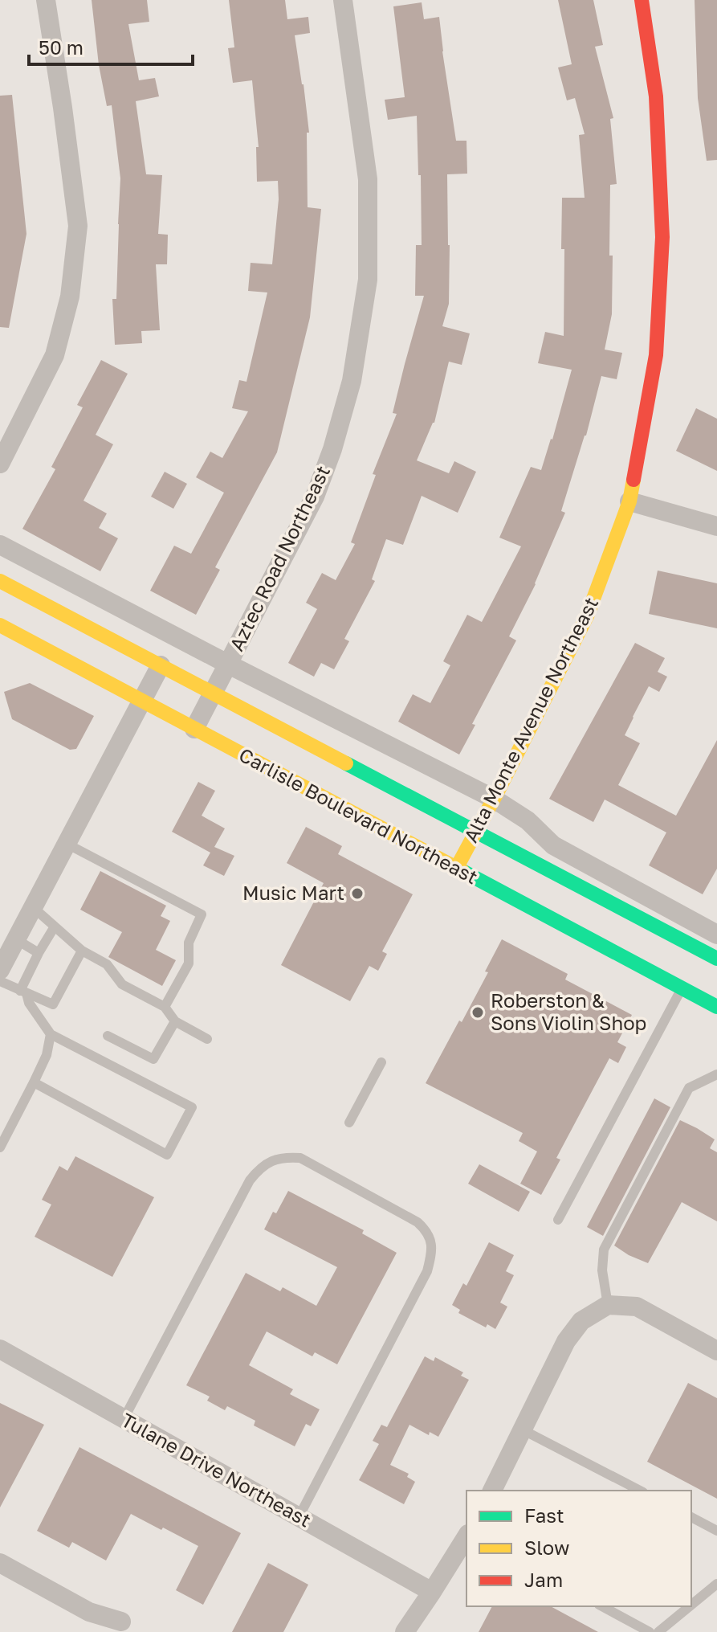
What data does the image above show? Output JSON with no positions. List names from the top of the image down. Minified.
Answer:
{"streets":{"main road":["Alta Monte Avenue Northeast","Carlisle Boulevard Northeast"],"street":["Aztec Road Northeast","Tulane Drive Northeast"]},"crossings":[["Aztec Road Northeast","Carlisle Boulevard Northeast"],["Alta Monte Avenue Northeast","Carlisle Boulevard Northeast"]],"places":["Music Mart","Roberston & Sons Violin Shop"],"legend":["Fast","Slow","Jam"],"scale_bar":"50 m"}
